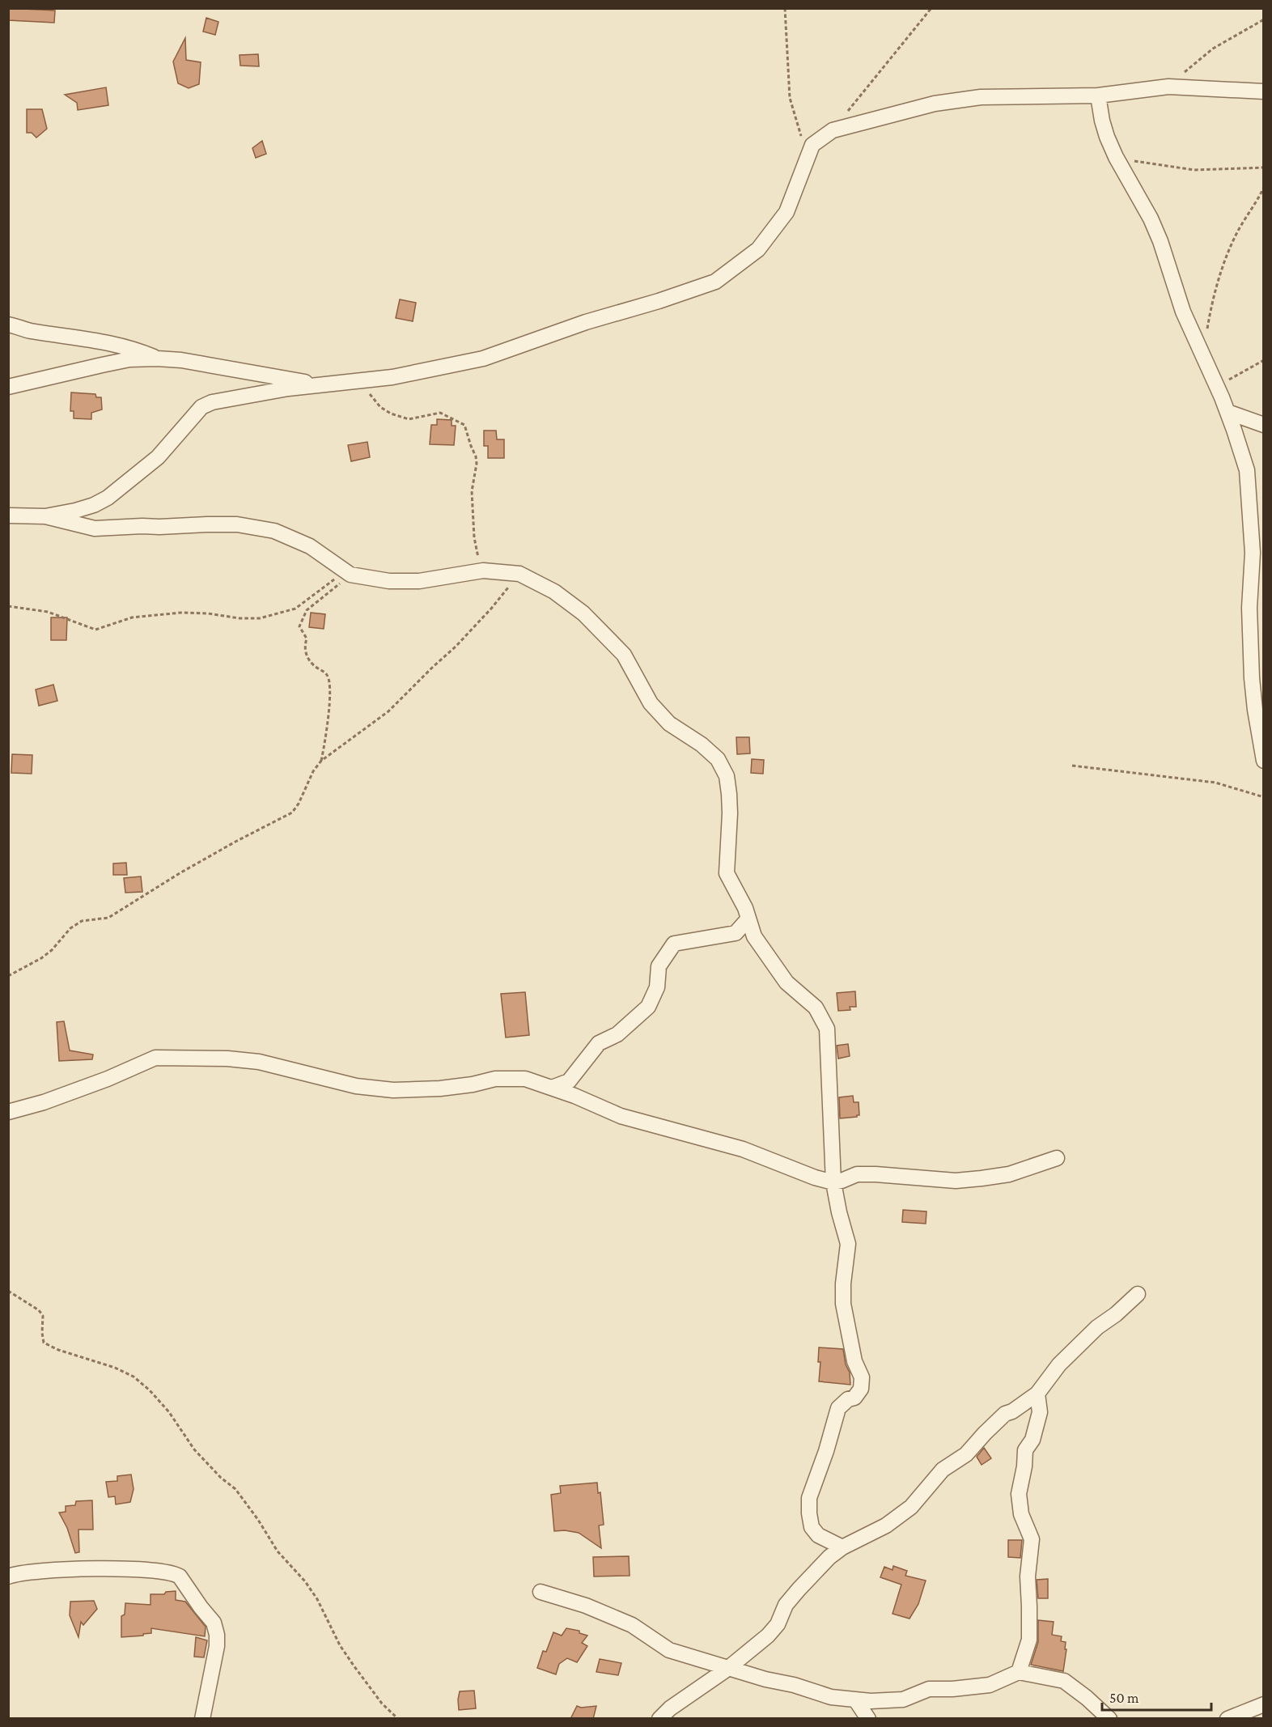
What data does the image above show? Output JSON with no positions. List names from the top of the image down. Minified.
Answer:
{"scale_bar":"50 m"}
